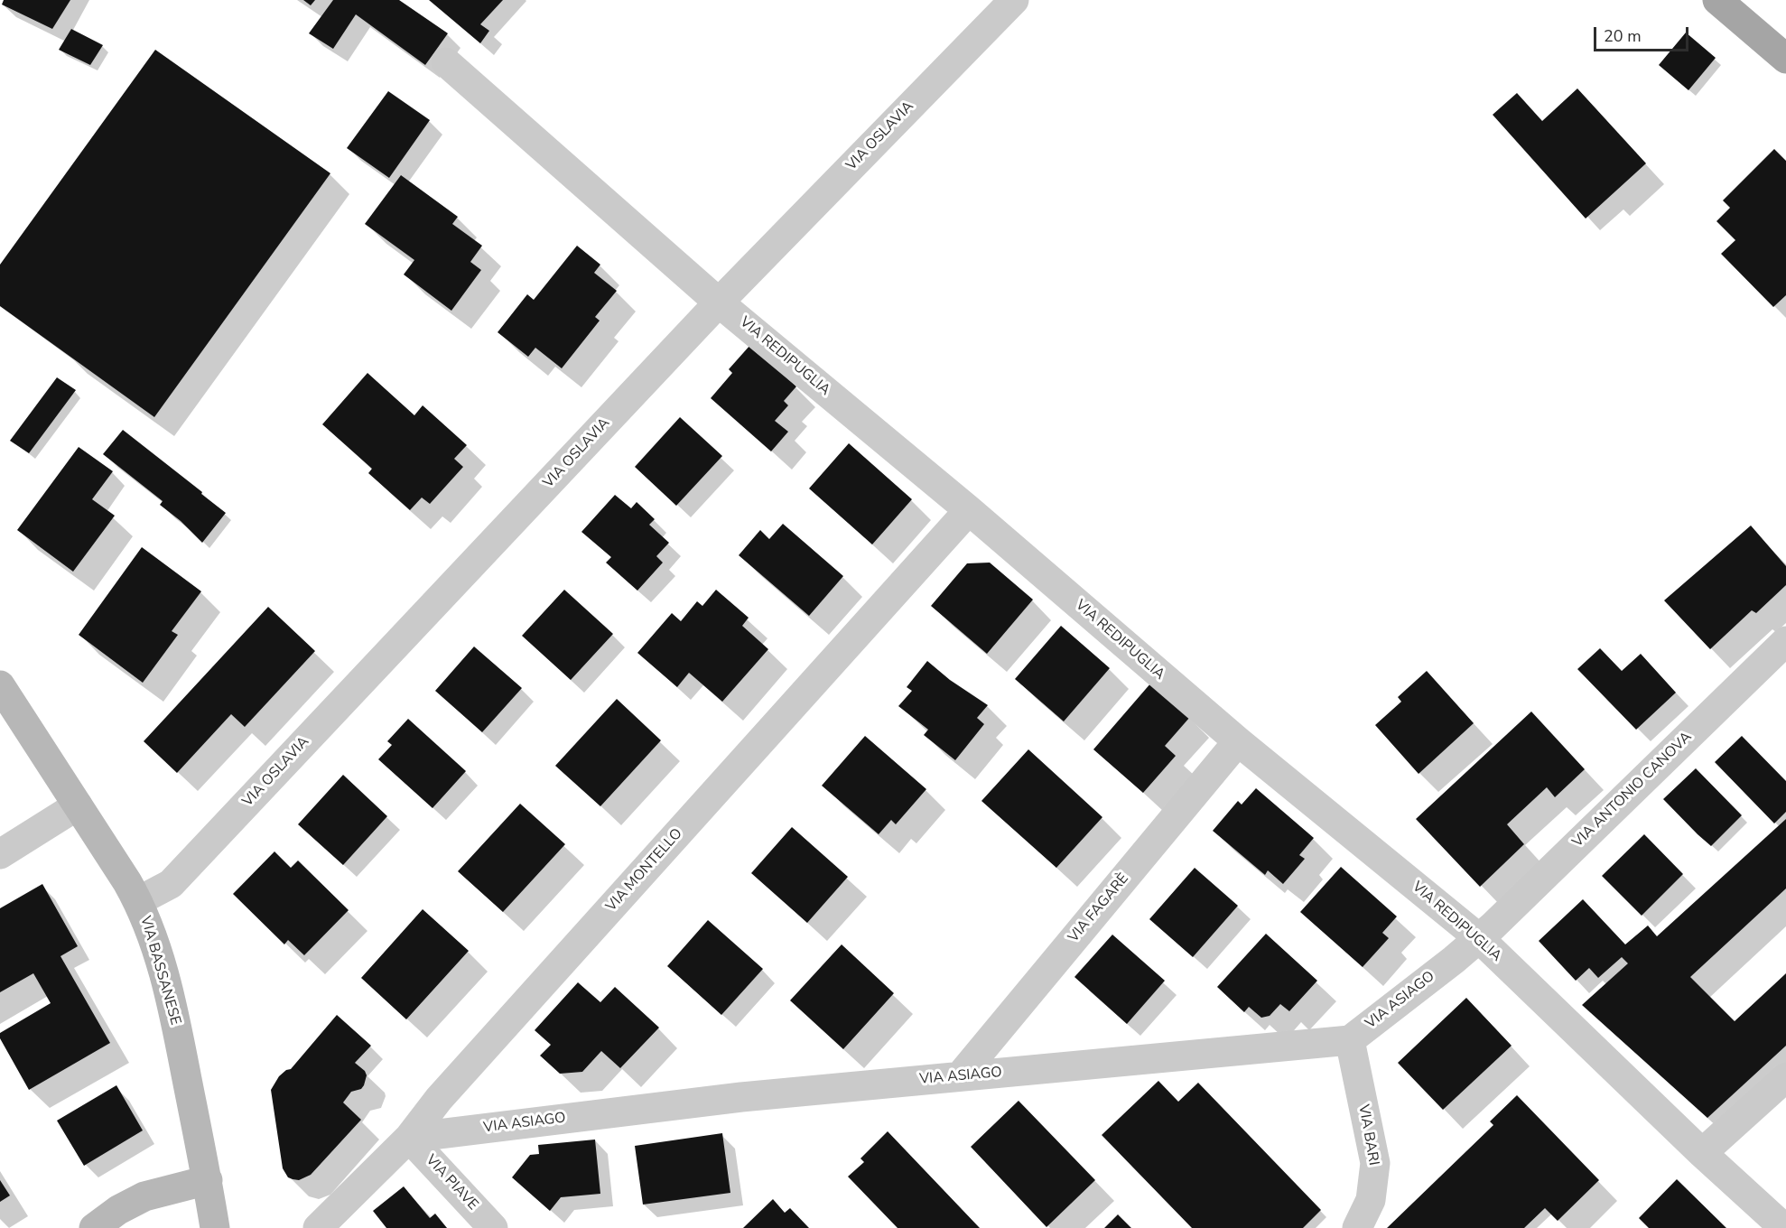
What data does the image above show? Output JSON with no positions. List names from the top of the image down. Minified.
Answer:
{"streets":{"street":["VIA OSLAVIA","VIA REDIPUGLIA","VIA ANTONIO CANOVA","VIA MONTELLO","VIA FAGARÈ","VIA BASSANESE","VIA ASIAGO","VIA BARI","VIA PIAVE"]},"crossings":[["VIA OSLAVIA","VIA REDIPUGLIA"],["VIA OSLAVIA","VIA BASSANESE"],["VIA REDIPUGLIA","VIA ANTONIO CANOVA"],["VIA REDIPUGLIA","VIA MONTELLO"],["VIA REDIPUGLIA","VIA FAGARÈ"],["VIA REDIPUGLIA","VIA ASIAGO"],["VIA ANTONIO CANOVA","VIA ASIAGO"],["VIA MONTELLO","VIA ASIAGO"],["VIA MONTELLO","VIA PIAVE"],["VIA FAGARÈ","VIA ASIAGO"],["VIA ASIAGO","VIA BARI"],["VIA ASIAGO","VIA PIAVE"]],"scale_bar":"20 m"}
